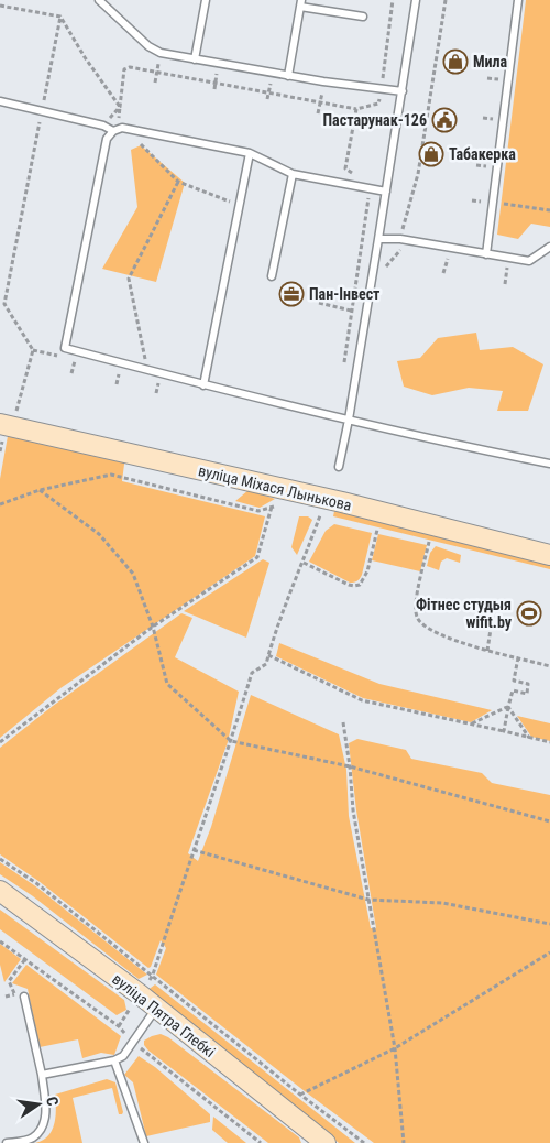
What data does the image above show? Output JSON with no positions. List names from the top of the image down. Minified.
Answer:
{"streets":{"street":["вуліца Міхася Лынькова","вуліца Пятра Глебкі"]},"places":{"shop":["Мила","Табакерка"],"public building":["Пастарунак-126"],"office":["Пан-Інвест"],"sports":["Фітнес студыя wifit.by"]},"north":"right"}
